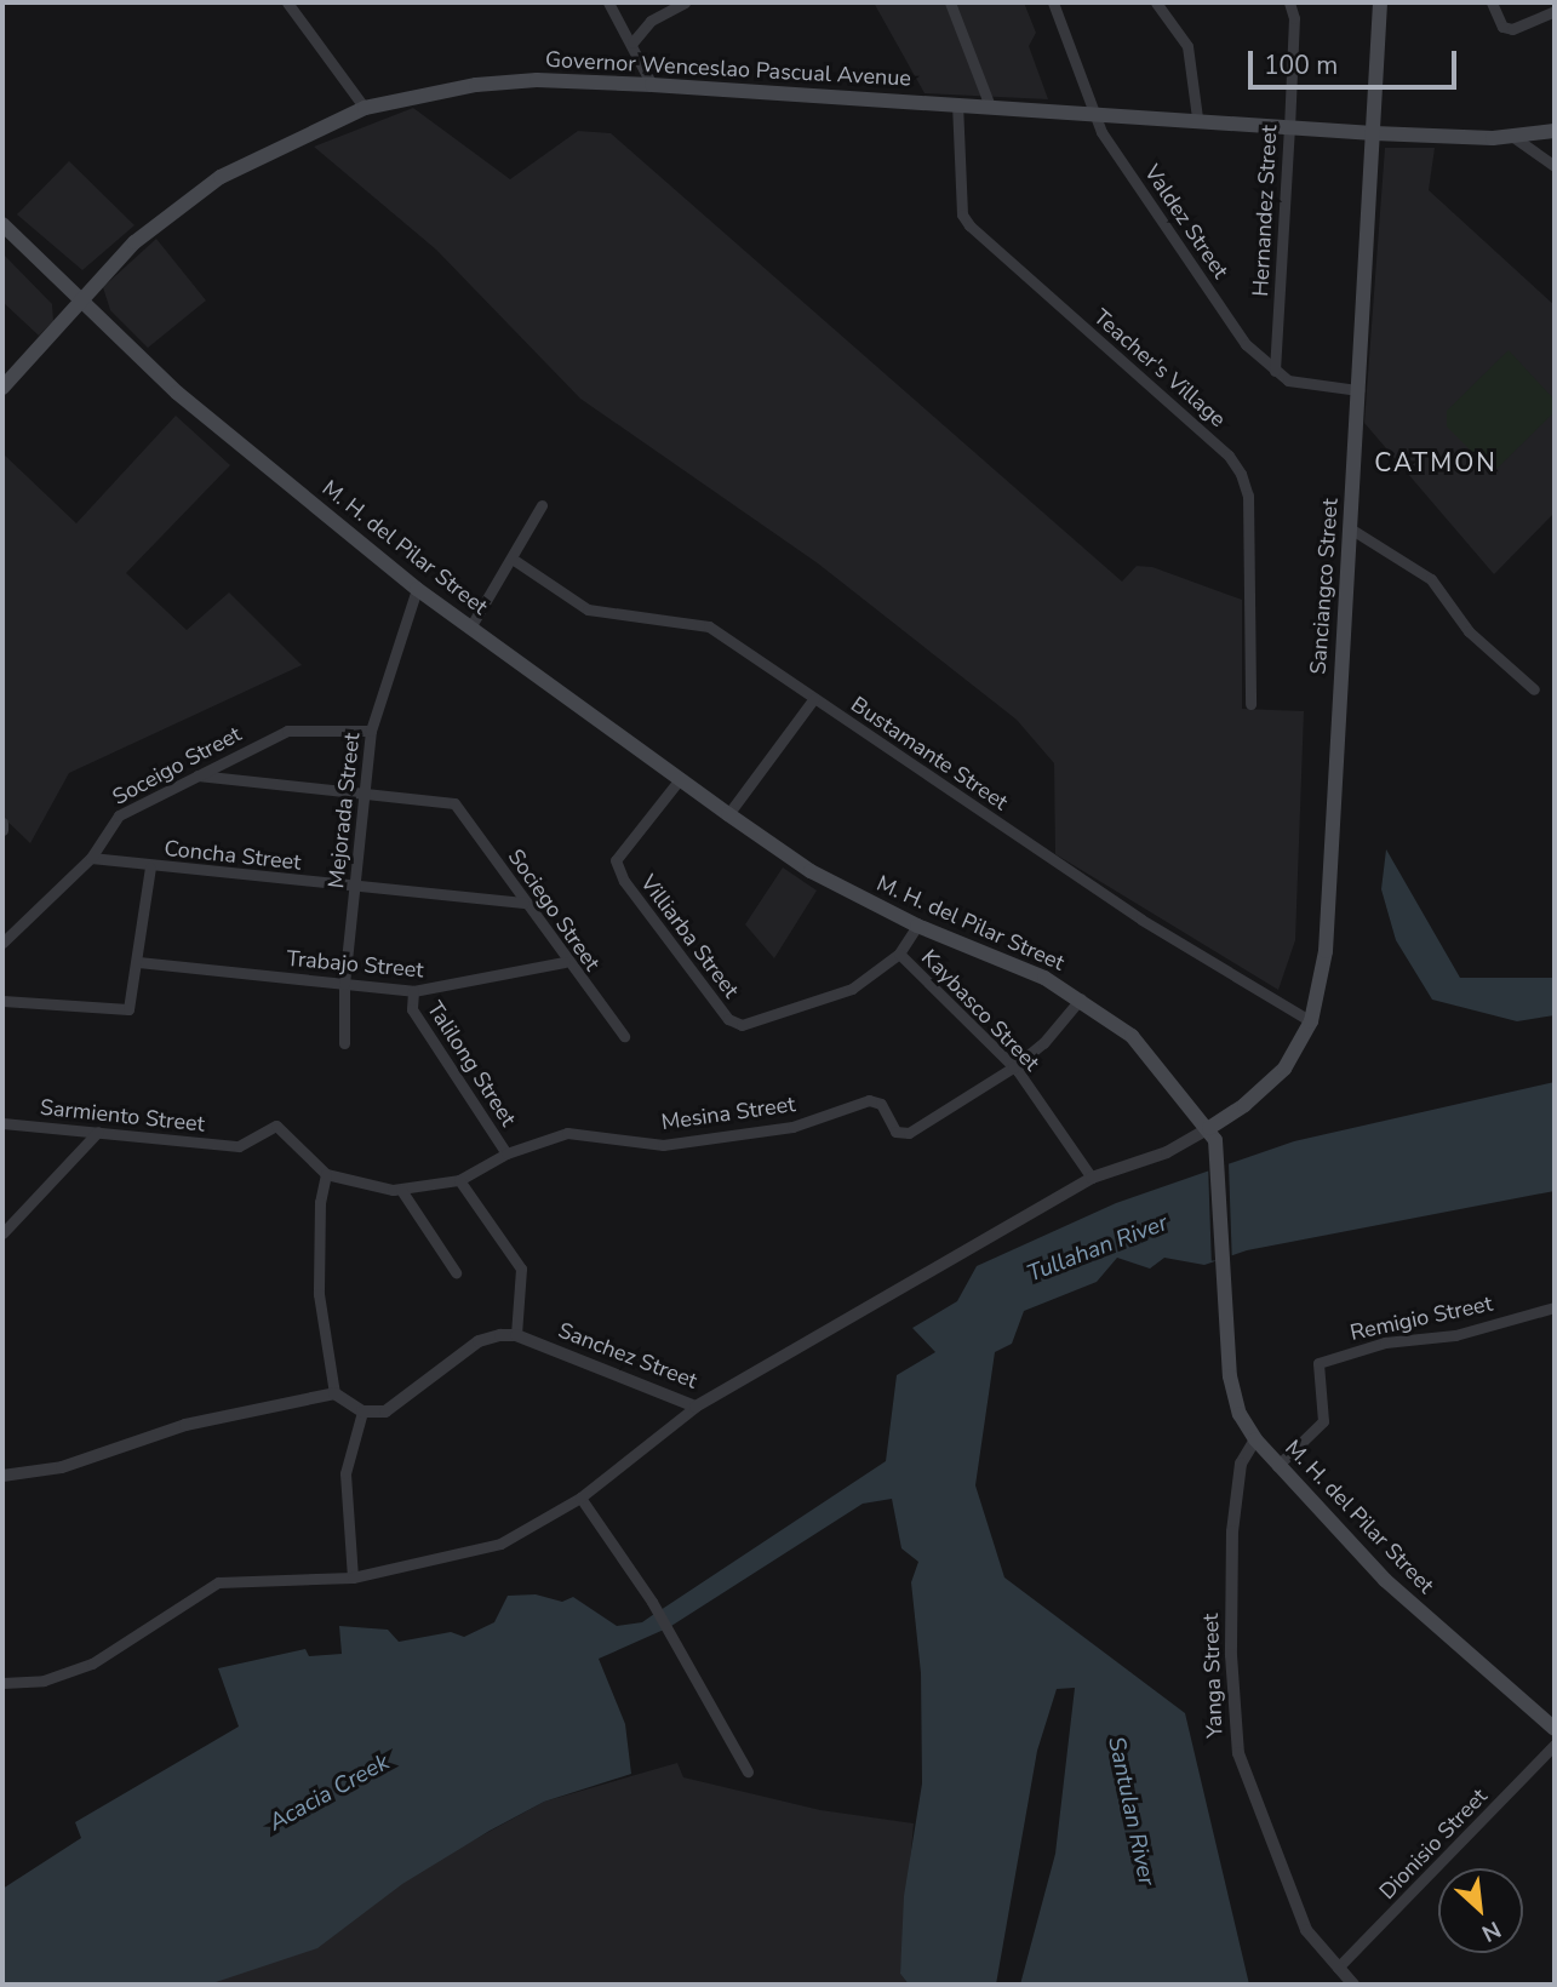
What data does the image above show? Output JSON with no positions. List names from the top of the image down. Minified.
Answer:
{"streets":{"main road":["Governor Wenceslao Pascual Avenue","M. H. del Pilar Street","Sanciangco Street"],"street":["Hernandez Street","Valdez Street","Teacher's Village","Bustamante Street","Soceigo Street","Mejorada Street","Concha Street","Sociego Street","Villiarba Street","Trabajo Street","Kaybasco Street","Talilong Street","Mesina Street","Sarmiento Street","Remigio Street","Sanchez Street","Yanga Street","Dionisio Street"]},"crossings":[["Governor Wenceslao Pascual Avenue","Hernandez Street"],["Governor Wenceslao Pascual Avenue","Valdez Street"],["Governor Wenceslao Pascual Avenue","Teacher's Village"],["Governor Wenceslao Pascual Avenue","M. H. del Pilar Street"],["Governor Wenceslao Pascual Avenue","Sanciangco Street"],["Hernandez Street","Valdez Street"],["Valdez Street","Sanciangco Street"],["M. H. del Pilar Street","Sanciangco Street"],["M. H. del Pilar Street","Mejorada Street"],["M. H. del Pilar Street","Villiarba Street"],["M. H. del Pilar Street","Mesina Street"],["M. H. del Pilar Street","Remigio Street"],["M. H. del Pilar Street","Sanchez Street"],["M. H. del Pilar Street","Yanga Street"],["Sanciangco Street","Bustamante Street"],["Sanciangco Street","Sanchez Street"],["Soceigo Street","Mejorada Street"],["Soceigo Street","Concha Street"],["Mejorada Street","Concha Street"],["Mejorada Street","Sociego Street"],["Mejorada Street","Trabajo Street"],["Concha Street","Sociego Street"],["Sociego Street","Trabajo Street"],["Villiarba Street","Kaybasco Street"],["Trabajo Street","Talilong Street"],["Kaybasco Street","Mesina Street"],["Kaybasco Street","Sanchez Street"],["Talilong Street","Mesina Street"],["Mesina Street","Sarmiento Street"],["Yanga Street","Dionisio Street"]],"districts":["CATMON"],"water":["Tullahan River","Acacia Creek","Santulan River"],"scale_bar":"100 m","north":"bottom right"}
